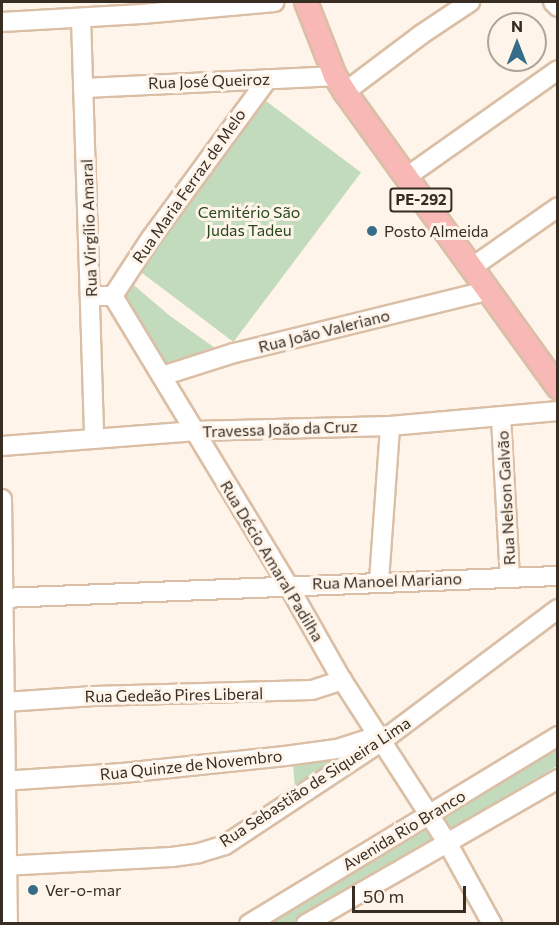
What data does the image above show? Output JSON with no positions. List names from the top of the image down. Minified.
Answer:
{"streets":{"main road":["PE-292"],"street":["Rua José Queiroz","Rua Maria Ferraz de Melo","Rua Virgílio Amaral","Rua João Valeriano","Travessa João da Cruz","Rua Nelson Galvão","Rua Décio Amaral Padilha","Rua Manoel Mariano","Rua Gedeão Pires Liberal","Rua Quinze de Novembro","Rua Sebastião de Siqueira Lima","Avenida Rio Branco"]},"crossings":[["Rua José Queiroz","Rua Maria Ferraz de Melo"],["Rua José Queiroz","PE-292"],["Rua José Queiroz","Rua Virgílio Amaral"],["Rua Maria Ferraz de Melo","Rua Décio Amaral Padilha"],["PE-292","Rua João Valeriano"],["Rua Virgílio Amaral","Travessa João da Cruz"],["Rua João Valeriano","Rua Décio Amaral Padilha"],["Travessa João da Cruz","Rua Nelson Galvão"],["Travessa João da Cruz","Rua Décio Amaral Padilha"],["Rua Nelson Galvão","Rua Manoel Mariano"],["Rua Décio Amaral Padilha","Rua Manoel Mariano"],["Rua Décio Amaral Padilha","Rua Gedeão Pires Liberal"],["Rua Décio Amaral Padilha","Rua Quinze de Novembro"],["Rua Décio Amaral Padilha","Rua Sebastião de Siqueira Lima"],["Rua Décio Amaral Padilha","Avenida Rio Branco"],["Rua Quinze de Novembro","Rua Sebastião de Siqueira Lima"]],"parks":["Cemitério São Judas Tadeu"],"places":["Posto Almeida","Ver-o-mar"],"scale_bar":"50 m","north":"top"}
